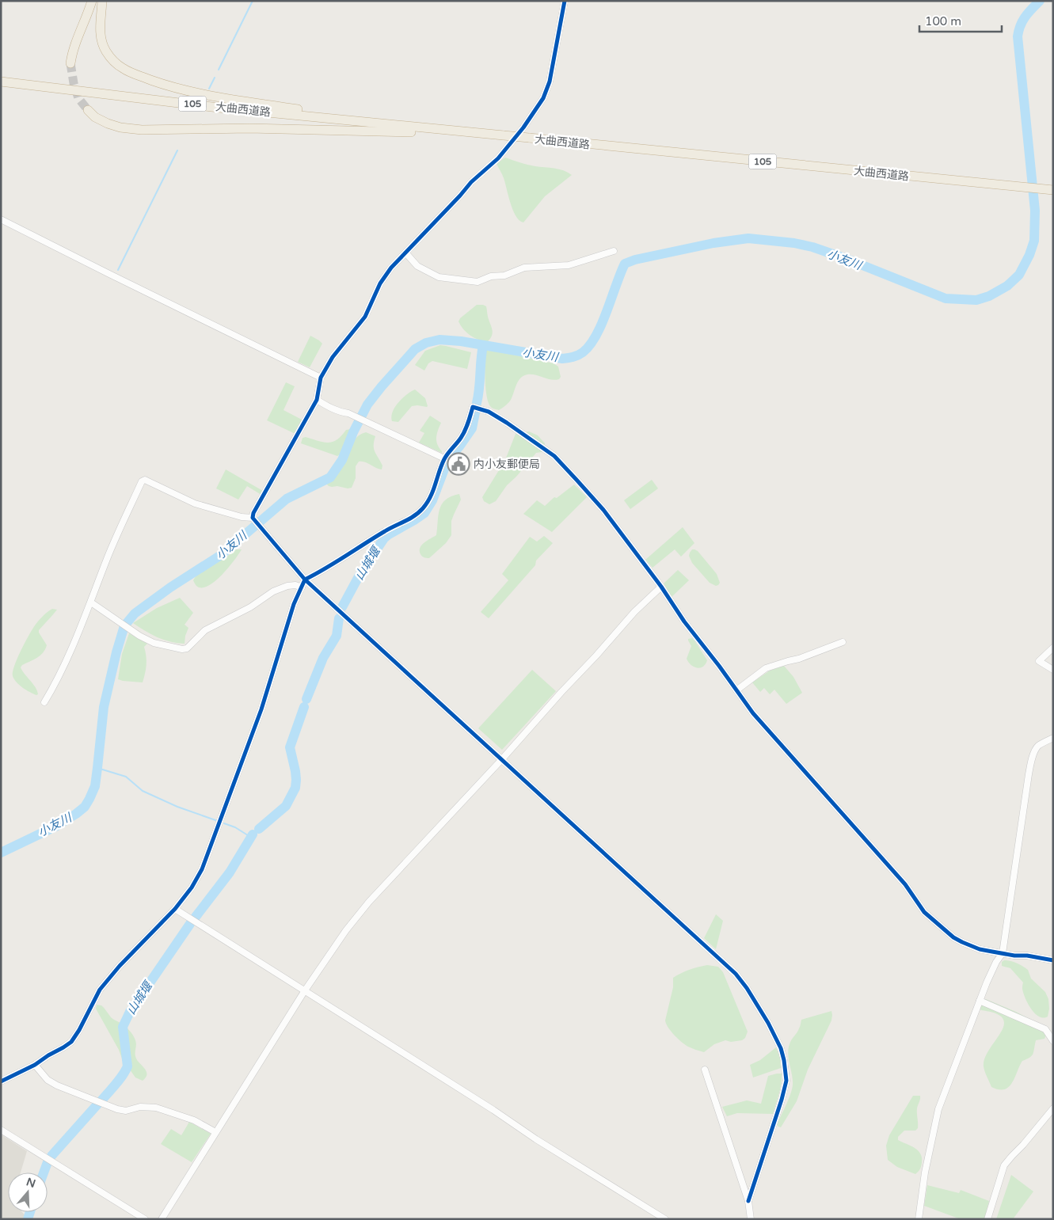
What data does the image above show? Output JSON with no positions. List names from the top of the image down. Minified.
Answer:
{"streets":{"highway":["105","大曲西道路"]},"water":["小友川","山城堰"],"places":{"public building":["内小友郵便局"]},"scale_bar":"100 m","north":"top"}
